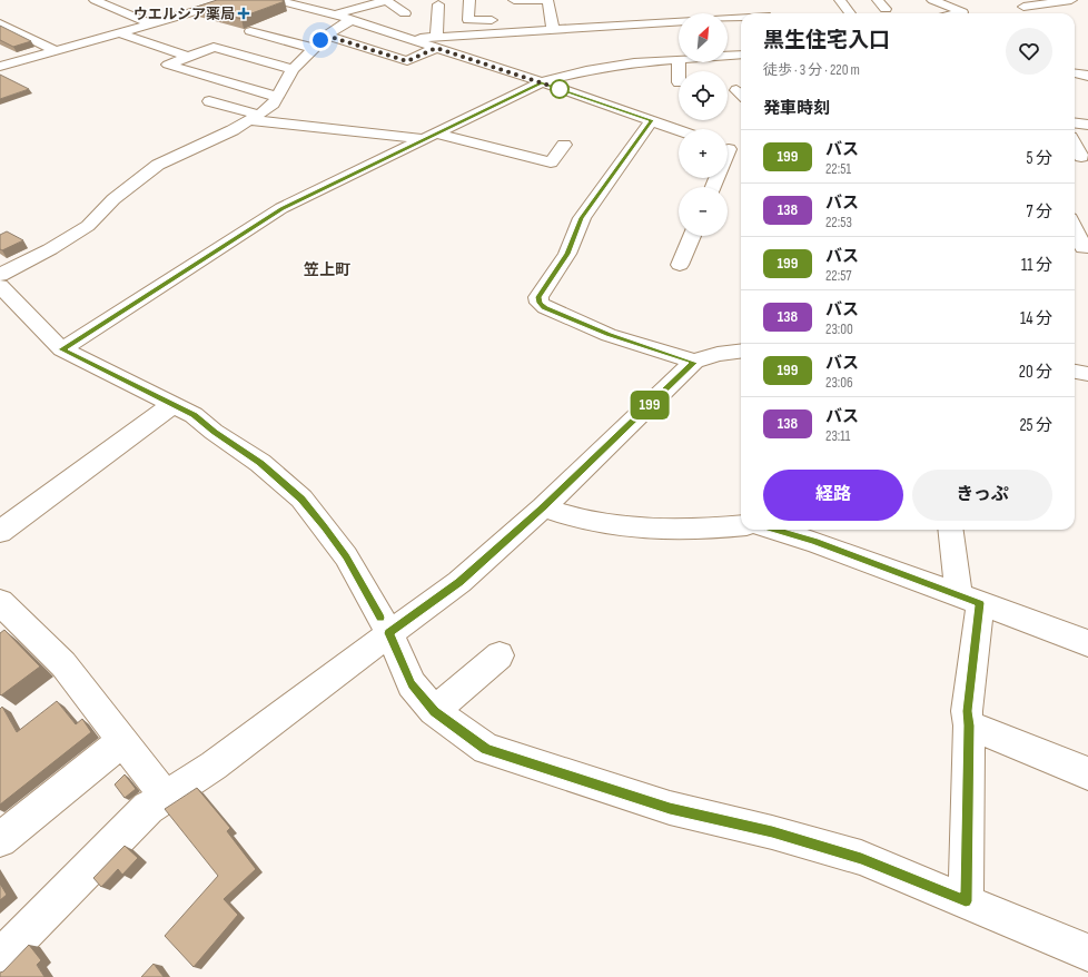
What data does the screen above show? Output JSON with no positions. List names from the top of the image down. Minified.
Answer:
{"districts":["笠上町"],"places":{"health":["ウエルシア薬局"]},"lines":["bus line 199"],"north":"top right","page":{"on_map":"199","map_buttons":["+","−"],"heading":[["黒生住宅入口","徒歩 · 3 分 · 220 m"],"発車時刻"],"list":[{"mark":"199","name":"バス","note":"22:51","value":"5 分"},{"mark":"138","name":"バス","note":"22:53","value":"7 分"},{"mark":"199","name":"バス","note":"22:57","value":"11 分"},{"mark":"138","name":"バス","note":"23:00","value":"14 分"},{"mark":"199","name":"バス","note":"23:06","value":"20 分"},{"mark":"138","name":"バス","note":"23:11","value":"25 分"}],"buttons":["経路","きっぷ"]}}
